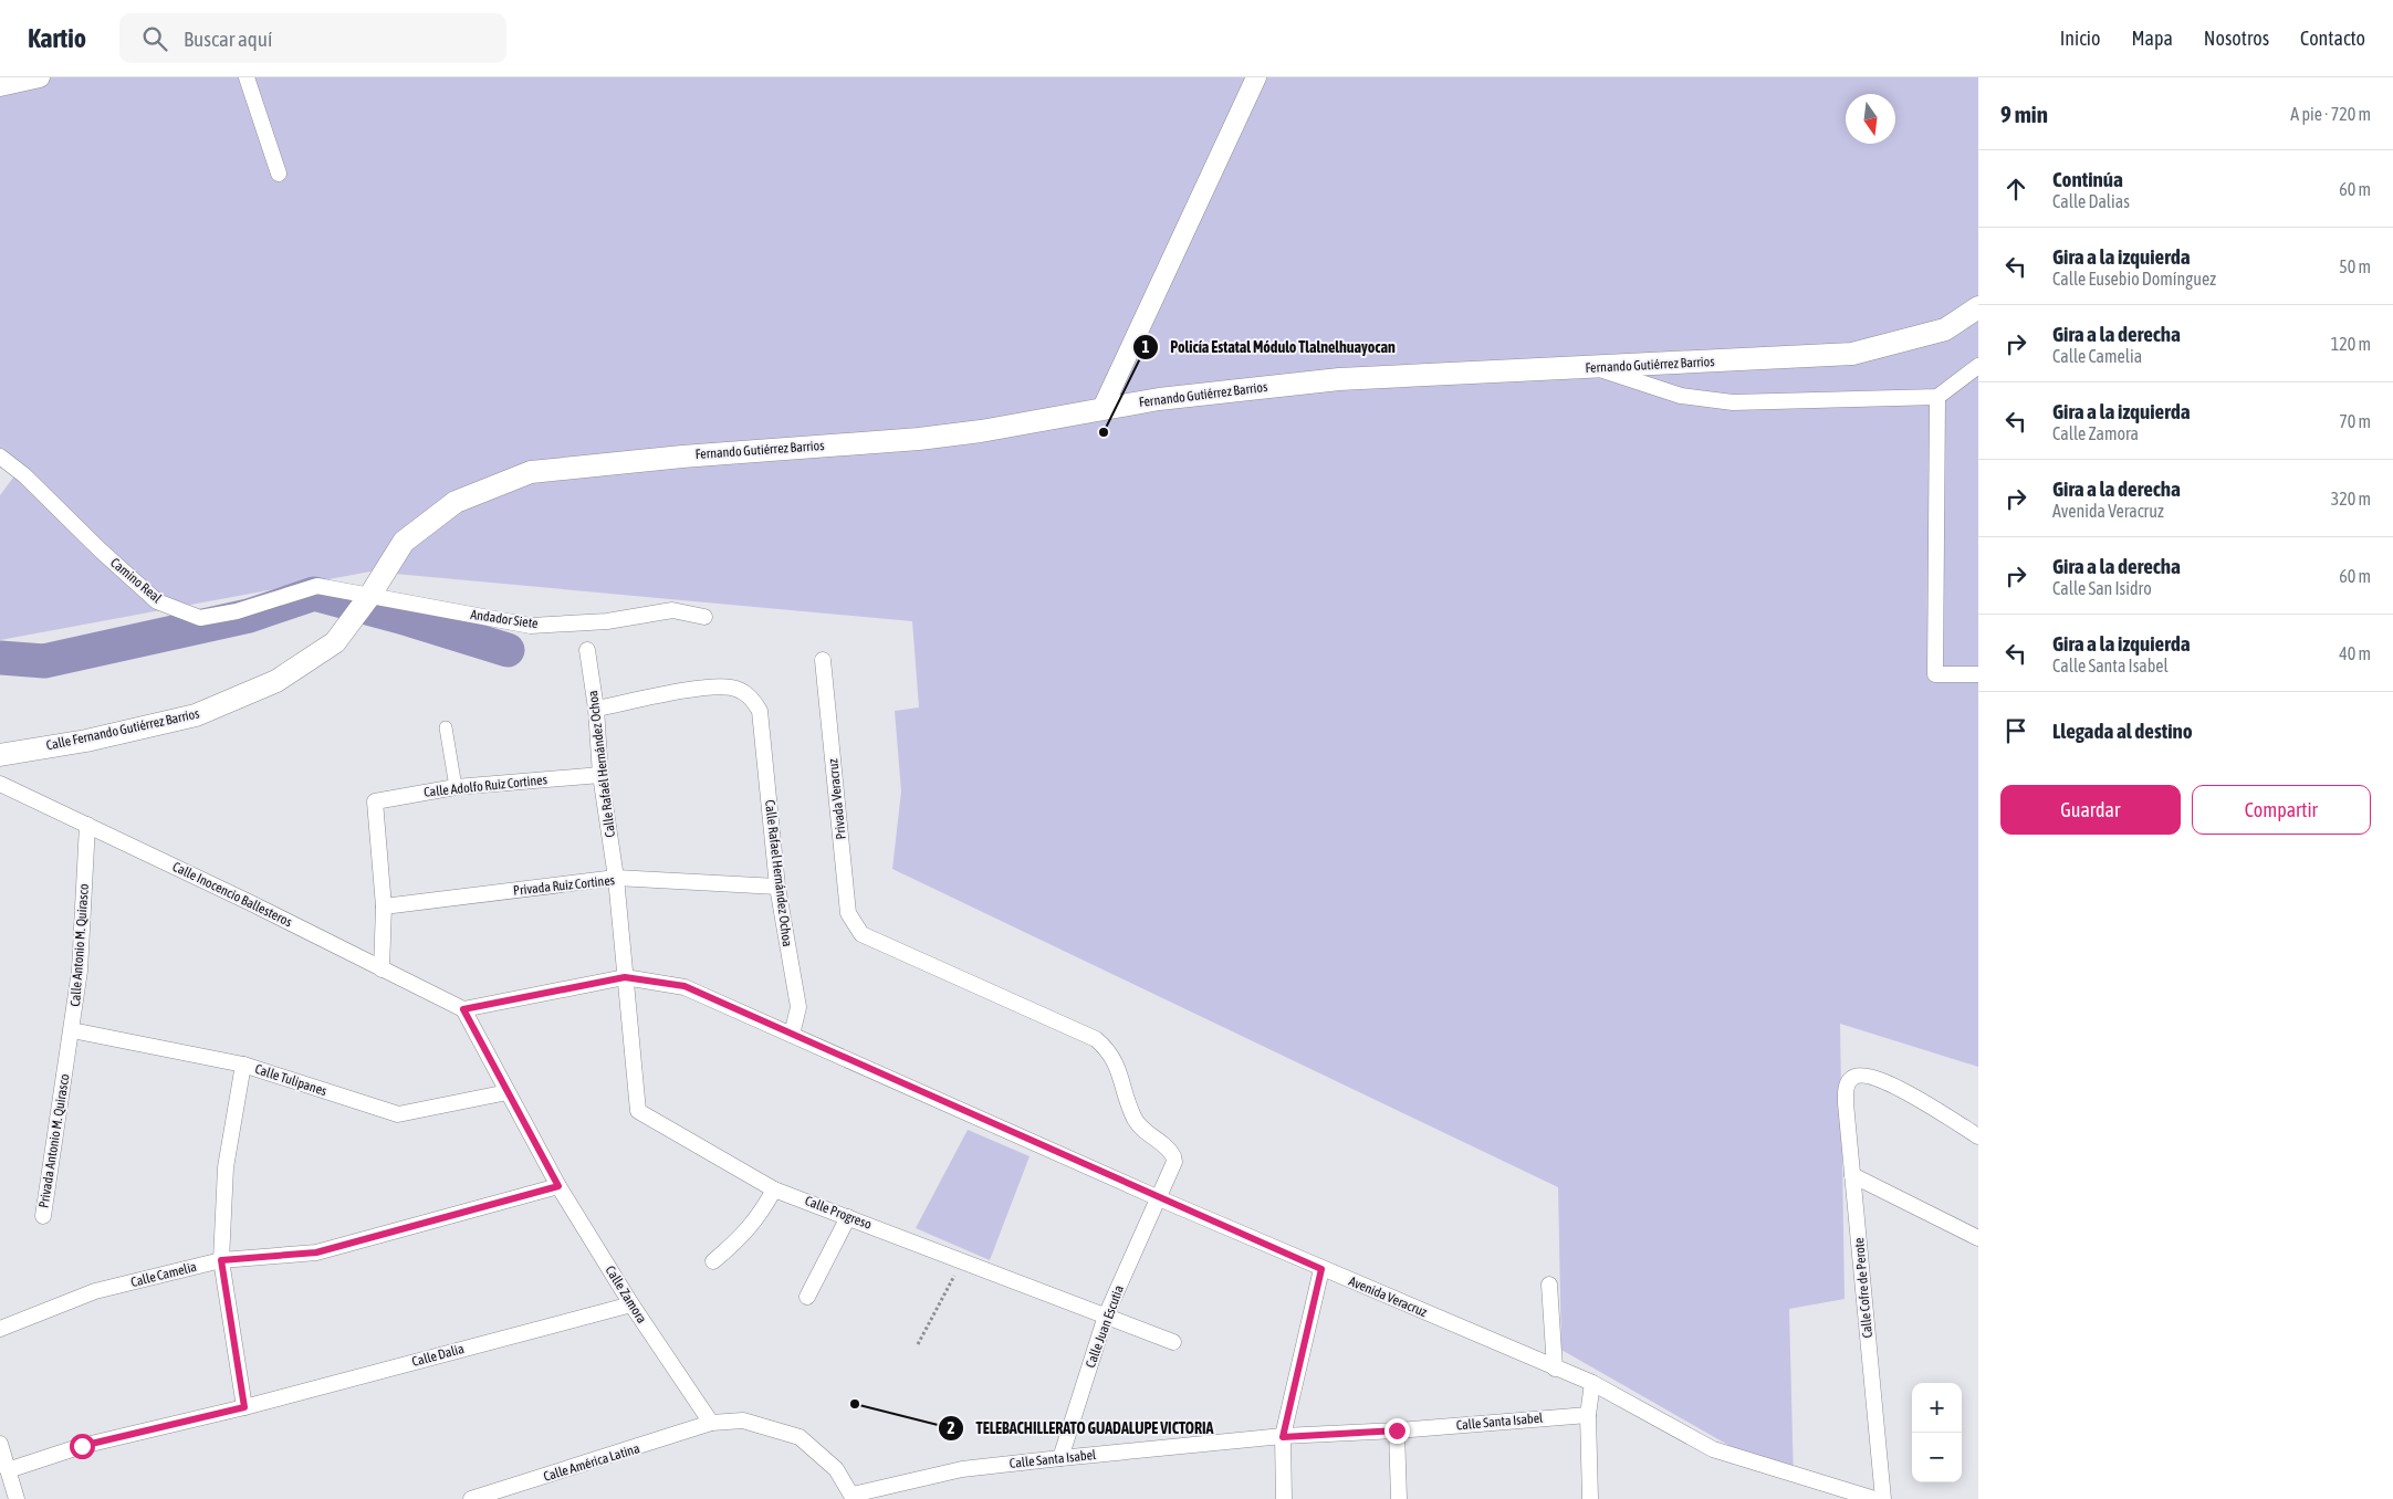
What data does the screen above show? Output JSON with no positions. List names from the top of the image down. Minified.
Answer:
{"streets":{"main road":["Fernando Gutiérrez Barrios","Calle Fernando Gutiérrez Barrios"],"street":["Camino Real","Andador Siete","Calle Rafaél Hernández Ochoa","Calle Adolfo Ruiz Cortines","Privada Veracruz","Calle Rafael Hernández Ochoa","Privada Ruiz Cortines","Calle Inocencio Ballesteros","Calle Antonio M. Quirasco","Calle Tulipanes","Privada Antonio M. Quirasco","Calle Progreso","Calle Camelia","Calle Cofre de Perote","Calle Zamora","Avenida Veracruz","Calle Juan Escutia","Calle Dalia","Calle Santa Isabel","Calle América Latina"]},"crossings":[["Fernando Gutiérrez Barrios","Camino Real"],["Fernando Gutiérrez Barrios","Andador Siete"],["Fernando Gutiérrez Barrios","Calle Fernando Gutiérrez Barrios"],["Camino Real","Andador Siete"],["Camino Real","Calle Fernando Gutiérrez Barrios"],["Andador Siete","Calle Fernando Gutiérrez Barrios"],["Calle Rafaél Hernández Ochoa","Calle Adolfo Ruiz Cortines"],["Calle Rafaél Hernández Ochoa","Calle Rafael Hernández Ochoa"],["Calle Rafaél Hernández Ochoa","Privada Ruiz Cortines"],["Calle Rafaél Hernández Ochoa","Calle Progreso"],["Calle Rafaél Hernández Ochoa","Avenida Veracruz"],["Calle Adolfo Ruiz Cortines","Privada Ruiz Cortines"],["Calle Adolfo Ruiz Cortines","Calle Inocencio Ballesteros"],["Privada Veracruz","Calle Juan Escutia"],["Calle Rafael Hernández Ochoa","Privada Ruiz Cortines"],["Calle Rafael Hernández Ochoa","Avenida Veracruz"],["Calle Inocencio Ballesteros","Calle Antonio M. Quirasco"],["Calle Inocencio Ballesteros","Calle Zamora"],["Calle Inocencio Ballesteros","Avenida Veracruz"],["Calle Antonio M. Quirasco","Calle Tulipanes"],["Calle Antonio M. Quirasco","Privada Antonio M. Quirasco"],["Calle Tulipanes","Calle Zamora"],["Calle Progreso","Avenida Veracruz"],["Calle Progreso","Calle Juan Escutia"],["Calle Camelia","Calle Zamora"],["Calle Zamora","Avenida Veracruz"],["Calle Zamora","Calle Dalia"],["Calle Zamora","Calle América Latina"],["Avenida Veracruz","Calle Juan Escutia"],["Calle Juan Escutia","Calle Santa Isabel"]],"places":["Policía Estatal Módulo Tlalnelhuayocan","TELEBACHILLERATO GUADALUPE VICTORIA"],"north":"bottom","page":{"header":"Kartio","search":"Buscar aquí","nav":["Inicio","Mapa","Nosotros","Contacto"],"heading":["9 min","A pie · 720 m"],"list":[["Continúa","Calle Dalias","60 m"],["Gira a la izquierda","Calle Eusebio Domínguez","50 m"],["Gira a la derecha","Calle Camelia","120 m"],["Gira a la izquierda","Calle Zamora","70 m"],["Gira a la derecha","Avenida Veracruz","320 m"],["Gira a la derecha","Calle San Isidro","60 m"],["Gira a la izquierda","Calle Santa Isabel","40 m"],"Llegada al destino"],"buttons":["Guardar","Compartir"],"map_buttons":["+","−"]}}
